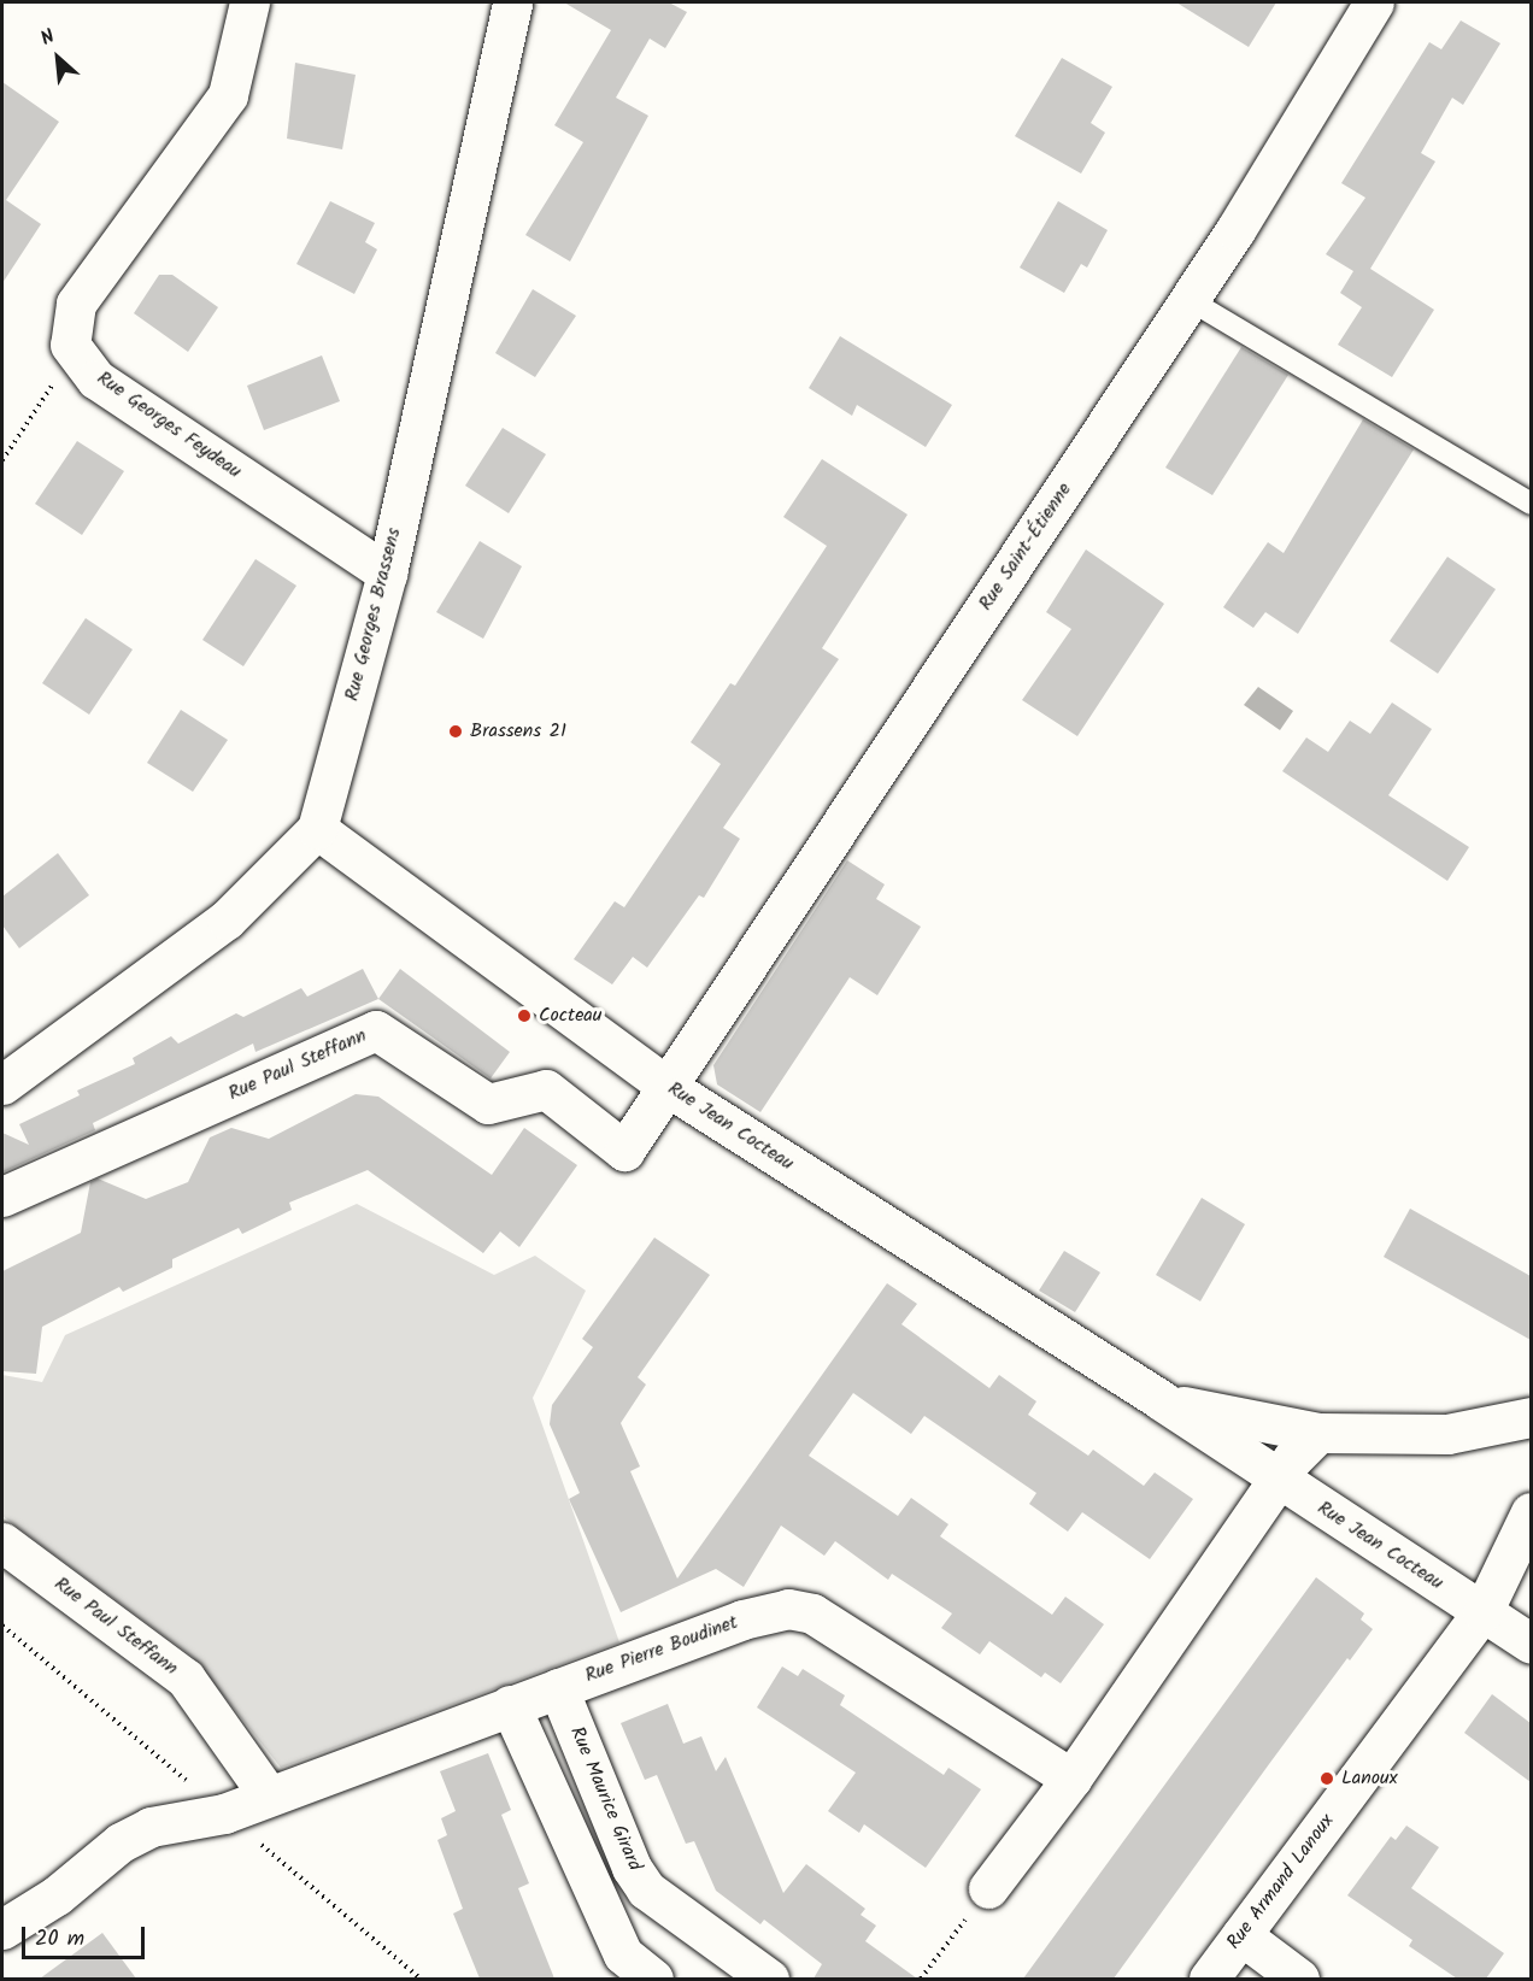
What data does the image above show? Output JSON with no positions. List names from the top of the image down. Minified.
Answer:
{"streets":{"street":["Rue Georges Feydeau","Rue Saint-Étienne","Rue Georges Brassens","Rue Paul Steffann","Rue Jean Cocteau","Rue Pierre Boudinet","Rue Maurice Girard","Rue Armand Lanoux"]},"crossings":[["Rue Georges Feydeau","Rue Georges Brassens"],["Rue Saint-Étienne","Rue Paul Steffann"],["Rue Saint-Étienne","Rue Jean Cocteau"],["Rue Georges Brassens","Rue Jean Cocteau"],["Rue Paul Steffann","Rue Jean Cocteau"],["Rue Paul Steffann","Rue Pierre Boudinet"],["Rue Jean Cocteau","Rue Armand Lanoux"],["Rue Pierre Boudinet","Rue Maurice Girard"]],"places":["Brassens 21","Cocteau","Lanoux"],"scale_bar":"20 m","north":"top left"}
